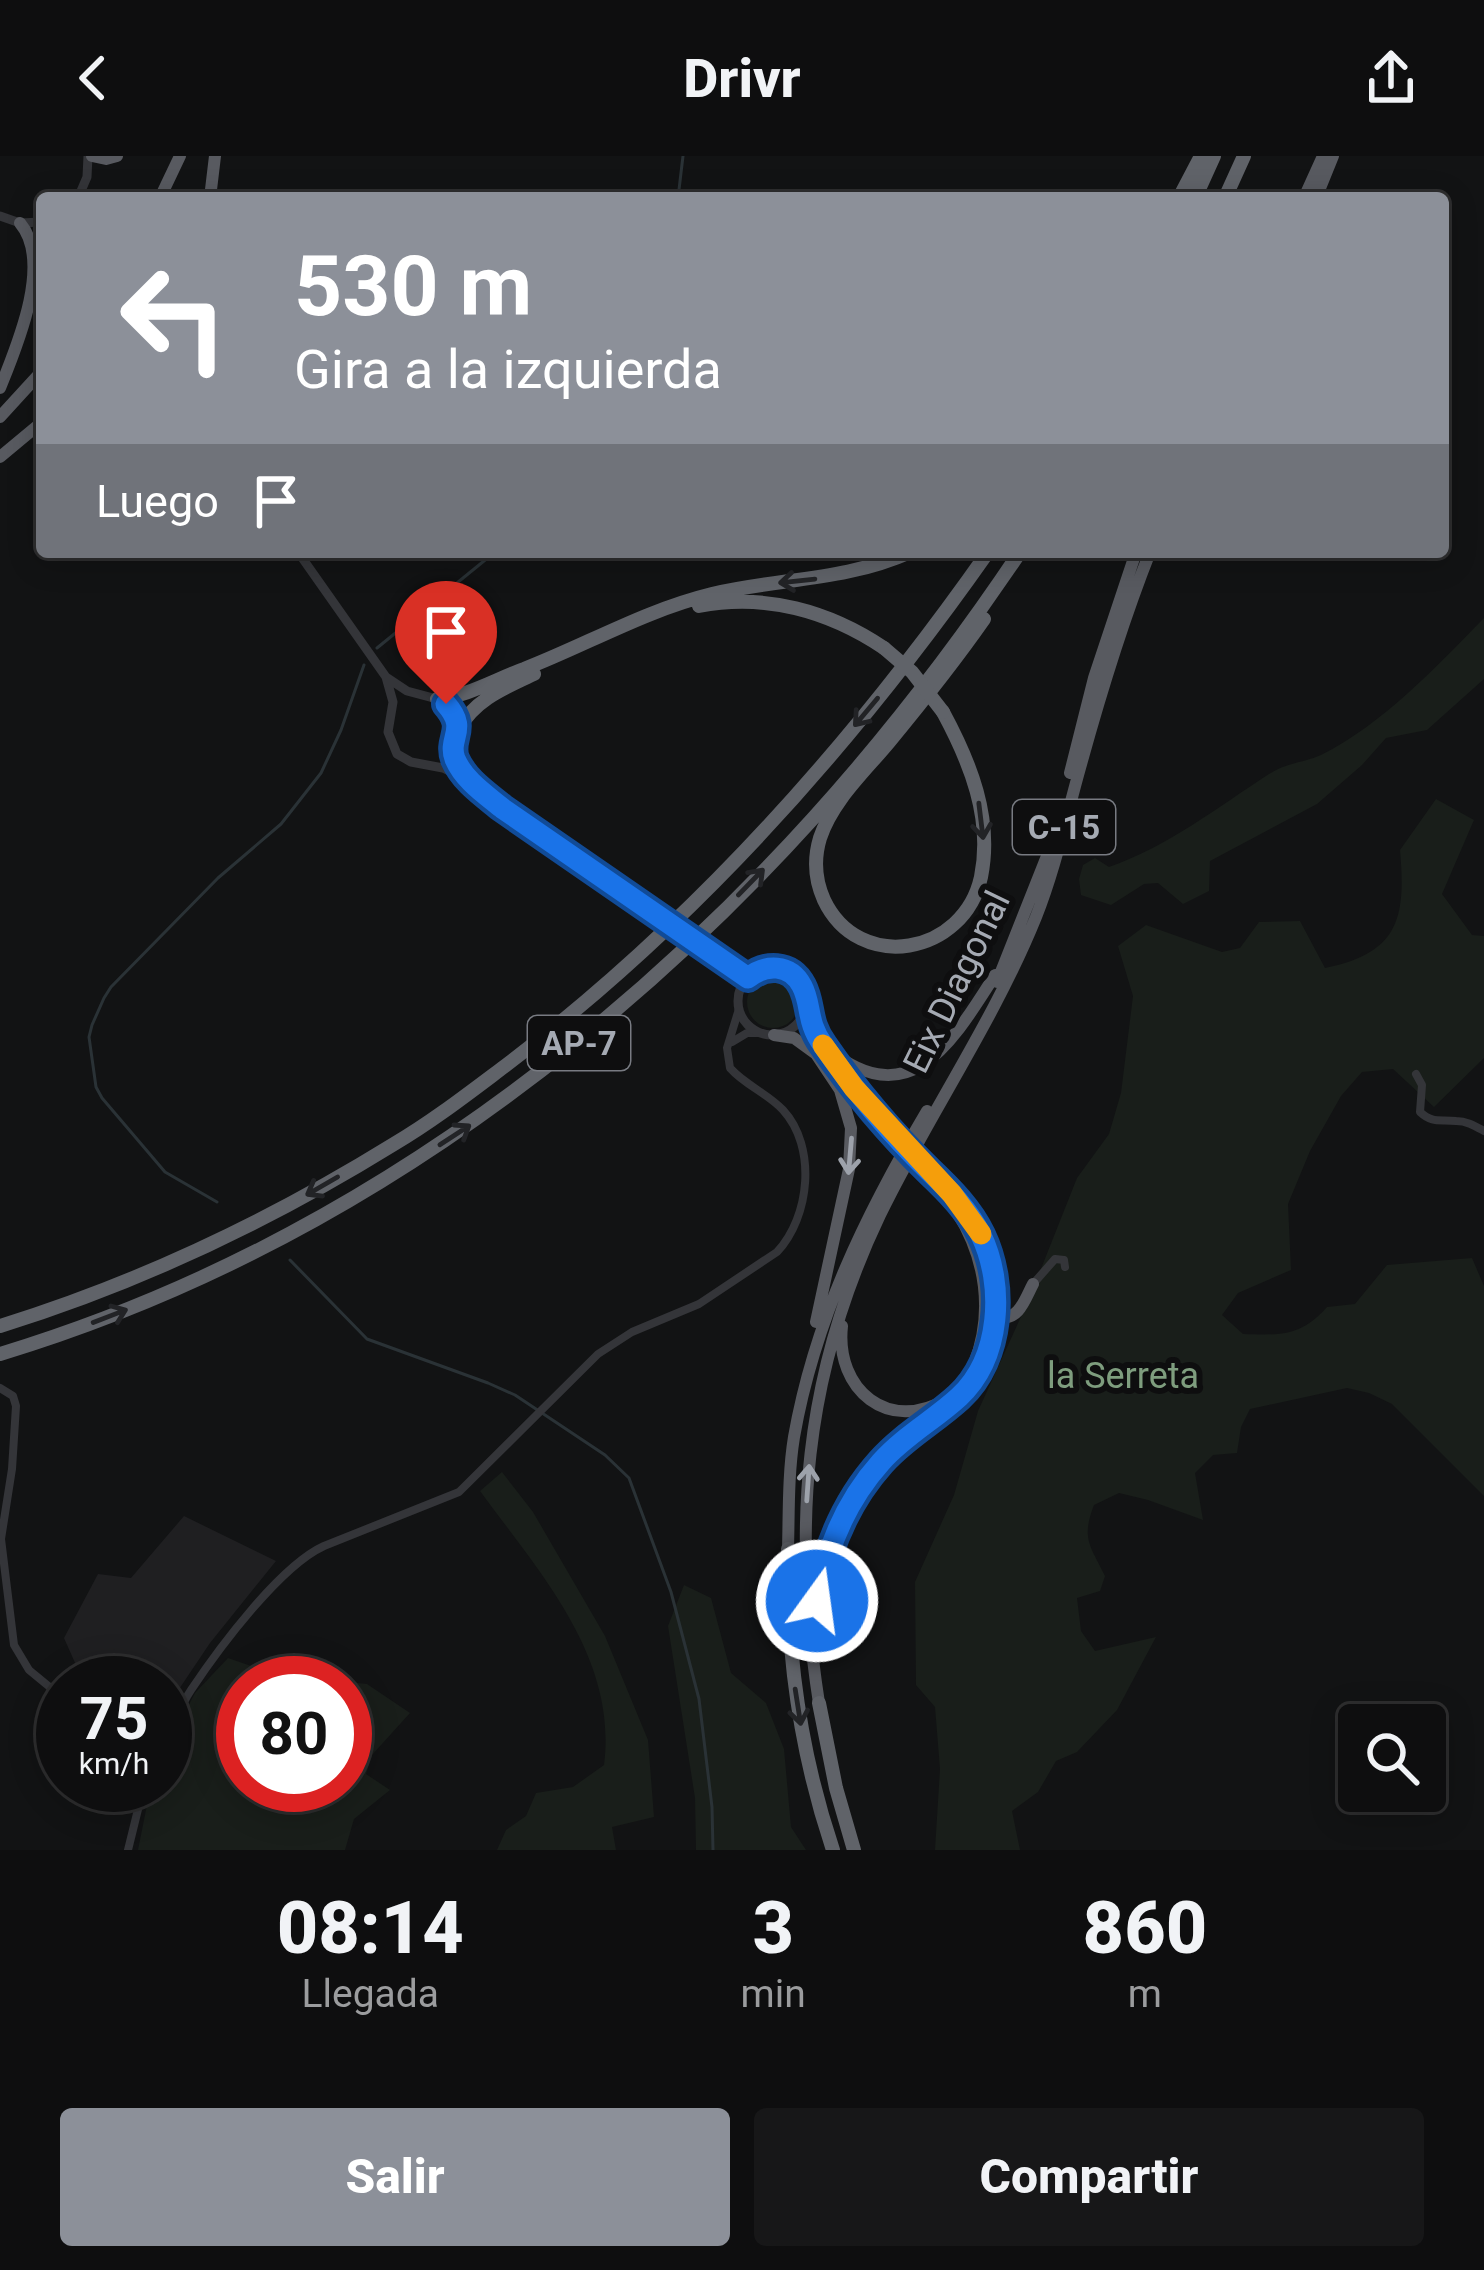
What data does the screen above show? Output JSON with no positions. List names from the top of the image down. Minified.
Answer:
{"streets":{"highway":["C-15","Eix Diagonal","AP-7"]},"parks":["la Serreta"],"page":{"header":"Drivr","turn":["530 m","Gira a la izquierda"],"then":"Luego","speed":"75 km/h","limit":"80","eta":["08:14","Llegada","3","min","860","m"],"buttons":["Salir","Compartir"]}}
